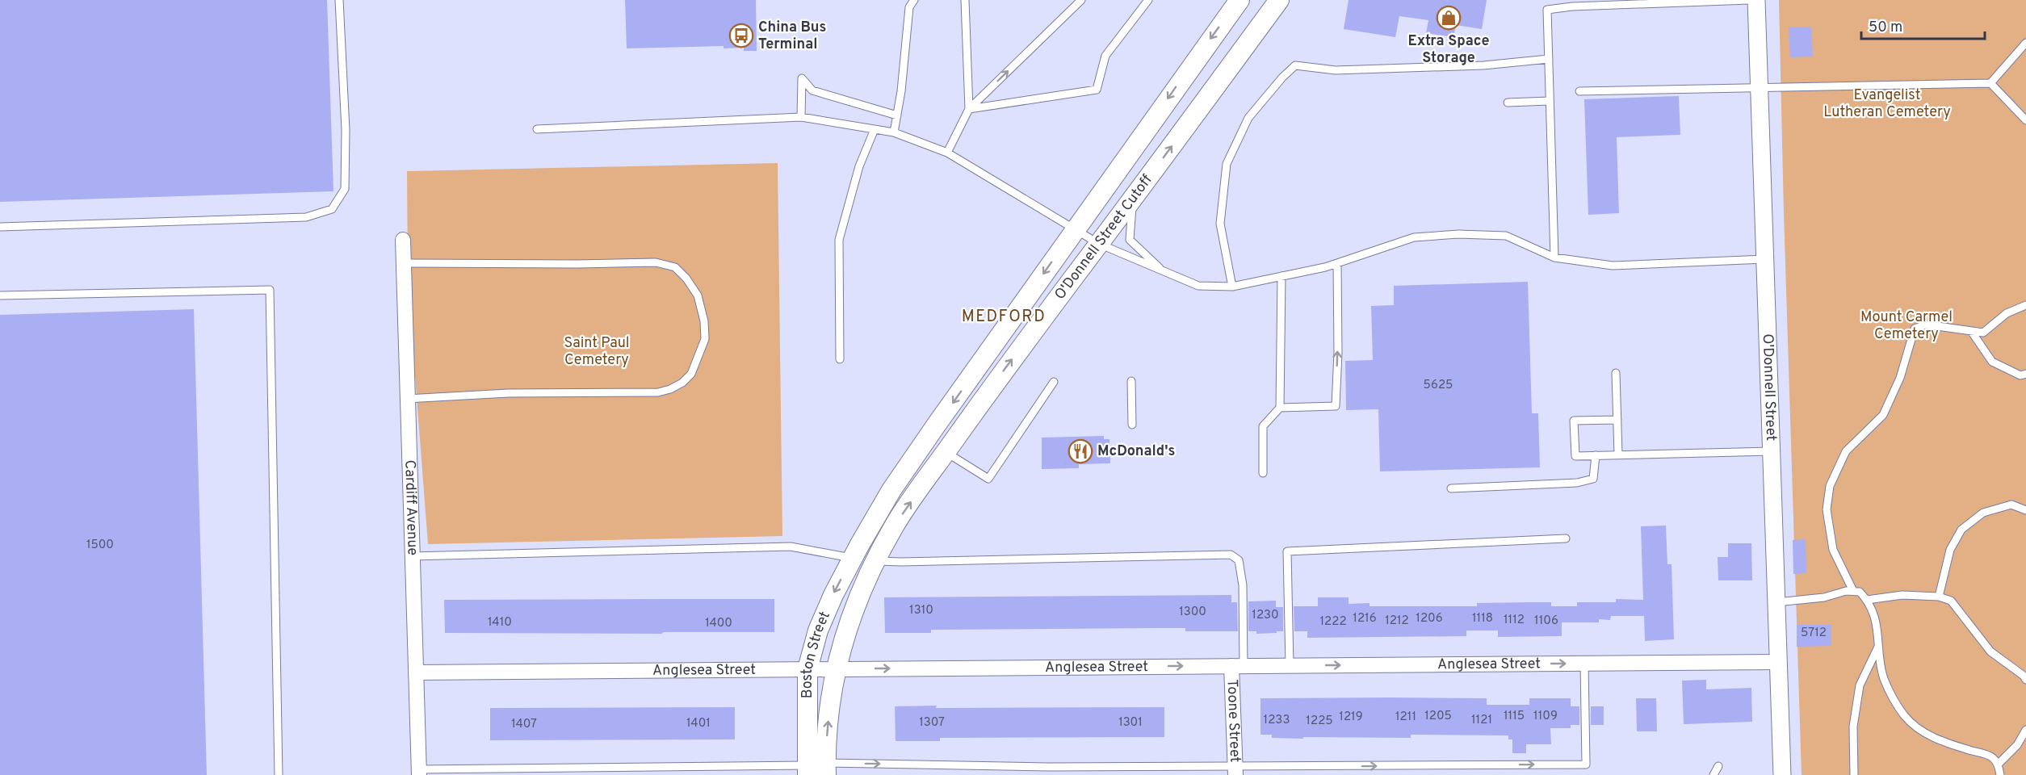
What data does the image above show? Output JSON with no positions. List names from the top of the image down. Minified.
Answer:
{"streets":{"main road":["O'Donnell Street Cutoff","Boston Street"],"street":["O'Donnell Street","Cardiff Avenue","Anglesea Street","Toone Street"]},"crossings":[["O'Donnell Street Cutoff","Boston Street"],["O'Donnell Street","Anglesea Street"],["Cardiff Avenue","Anglesea Street"],["Boston Street","Anglesea Street"],["Anglesea Street","Toone Street"]],"one_way":["Anglesea Street"],"districts":["MEDFORD"],"parks":["Evangelist Lutheran Cemetery","Mount Carmel Cemetery","Saint Paul Cemetery"],"places":{"shop":["Extra Space Storage"],"bus stop":["China Bus Terminal"],"restaurant":["McDonald's"]},"house_numbers":["5625","1500","1310","1300","1230","1216","1206","1118","1112","1212","1106","1222","1410","1400","5712","1205","1115","1109","1219","1211","1233","1121","1225","1307","1301","1401","1407"],"scale_bar":"50 m"}
